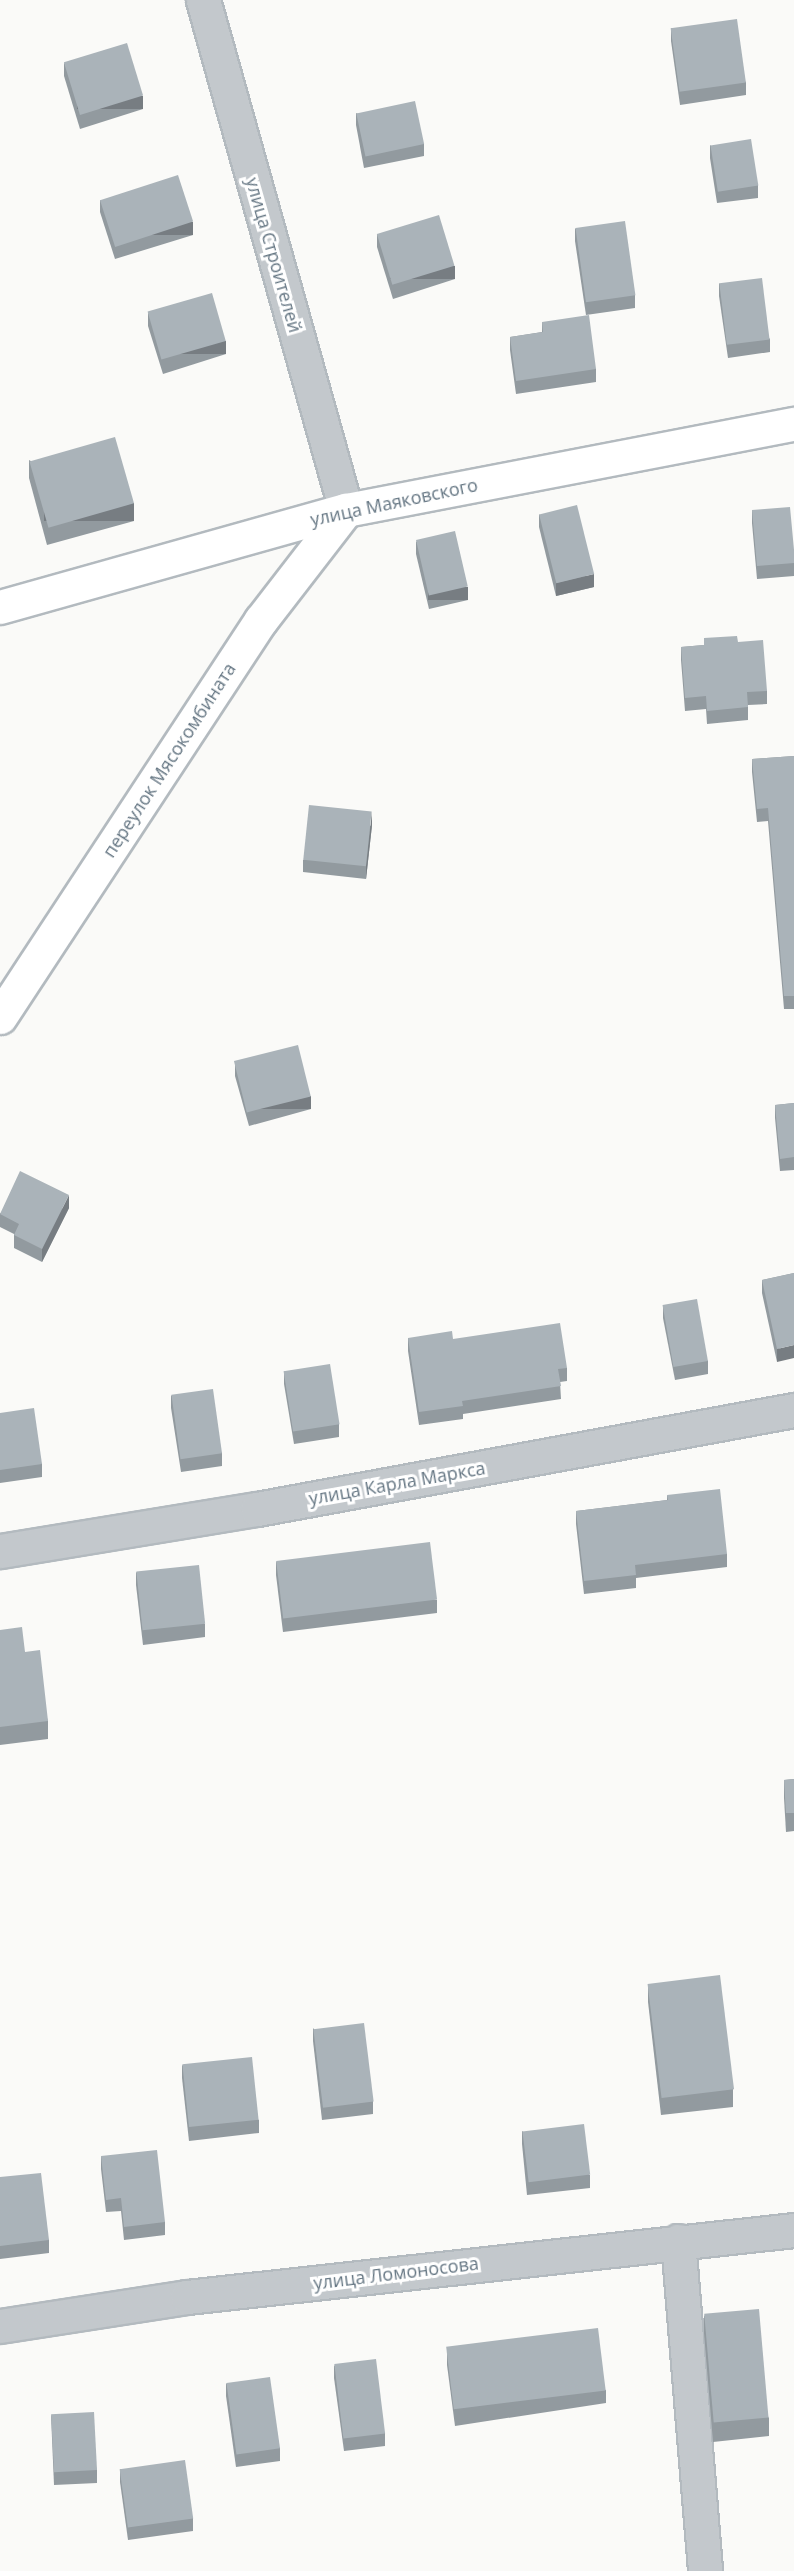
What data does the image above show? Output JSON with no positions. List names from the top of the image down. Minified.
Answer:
{"streets":{"street":["улица Строителей","улица Маяковского","переулок Мясокомбината","улица Карла Маркса","улица Ломоносова"]},"crossings":[["улица Строителей","улица Маяковского"],["улица Строителей","переулок Мясокомбината"],["улица Маяковского","переулок Мясокомбината"]]}
